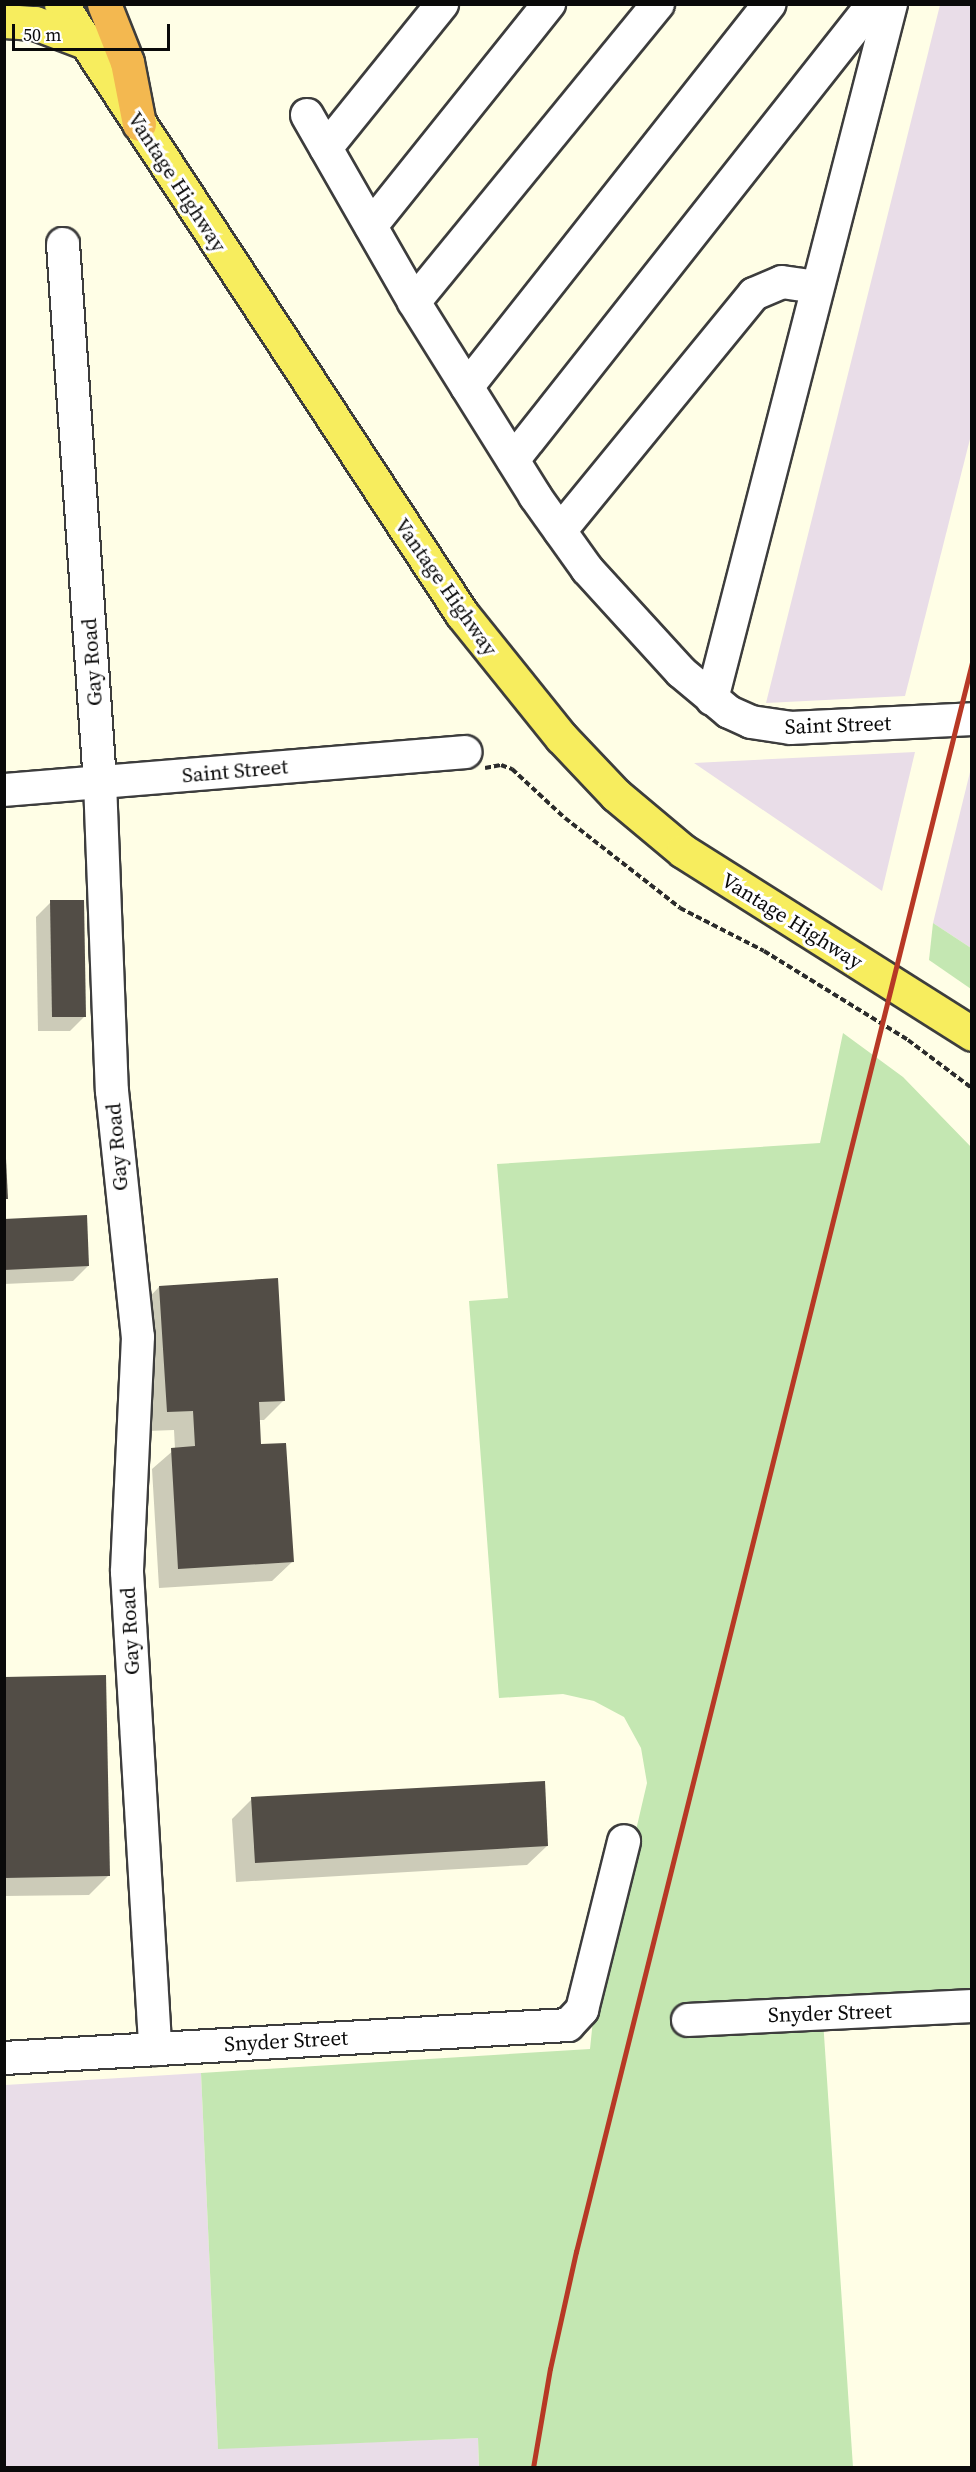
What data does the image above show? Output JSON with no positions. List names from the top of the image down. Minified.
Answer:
{"streets":{"main road":["Vantage Highway"],"street":["Gay Road","Saint Street","Snyder Street"]},"crossings":[["Gay Road","Saint Street"],["Gay Road","Snyder Street"]],"scale_bar":"50 m"}
